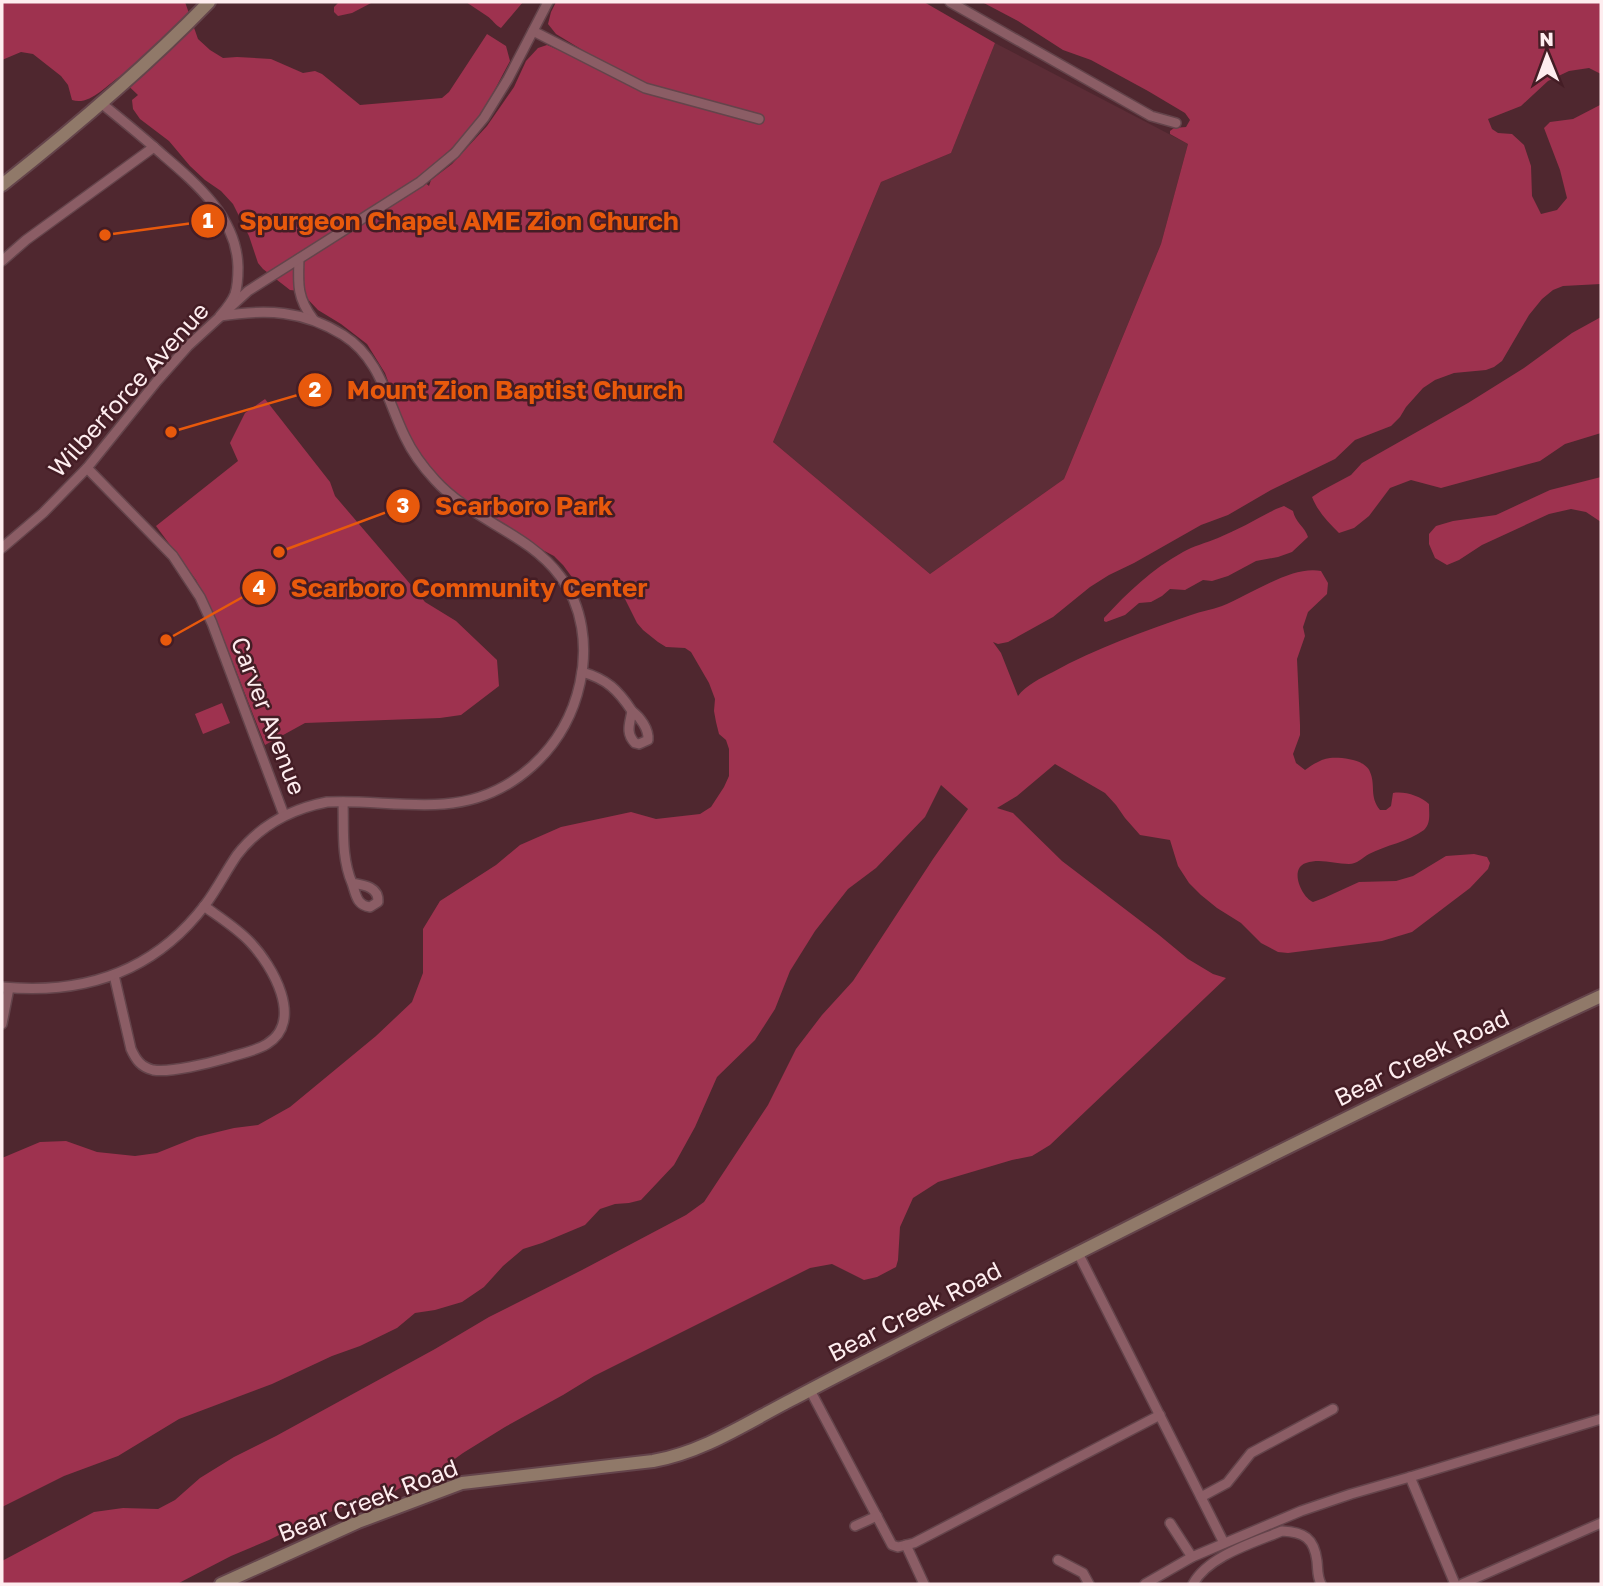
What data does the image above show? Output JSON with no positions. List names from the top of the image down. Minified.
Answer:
{"streets":{"street":["Wilberforce Avenue","Carver Avenue","Bear Creek Road"]},"crossings":[["Wilberforce Avenue","Carver Avenue"]],"places":["Spurgeon Chapel AME Zion Church","Mount Zion Baptist Church","Scarboro Park","Scarboro Community Center"],"north":"top"}
